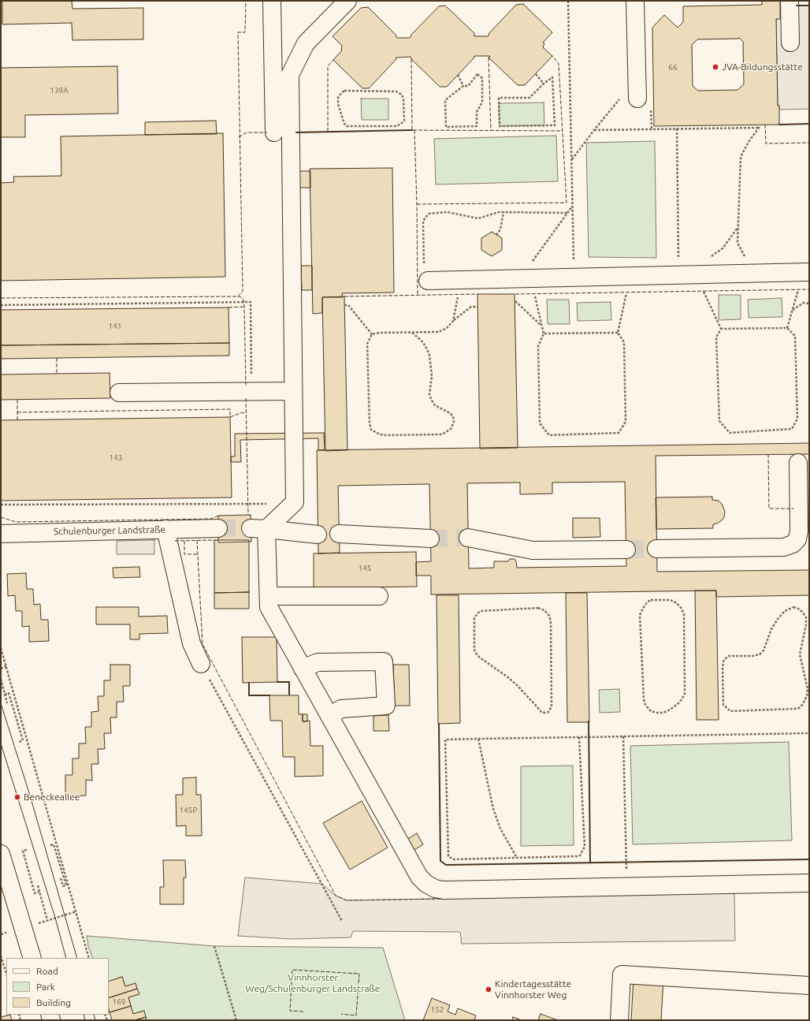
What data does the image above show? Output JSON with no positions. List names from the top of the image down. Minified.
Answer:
{"streets":{"street":["Schulenburger Landstraße"]},"parks":["Vinnhorster Weg/Schulenburger Landstraße"],"places":["JVA-Bildungsstätte","Beneckeallee","Kindertagesstätte Vinnhorster Weg"],"house_numbers":["66","139A","141","143","145","145P","169","152"],"legend":["Road","Park","Building"]}
